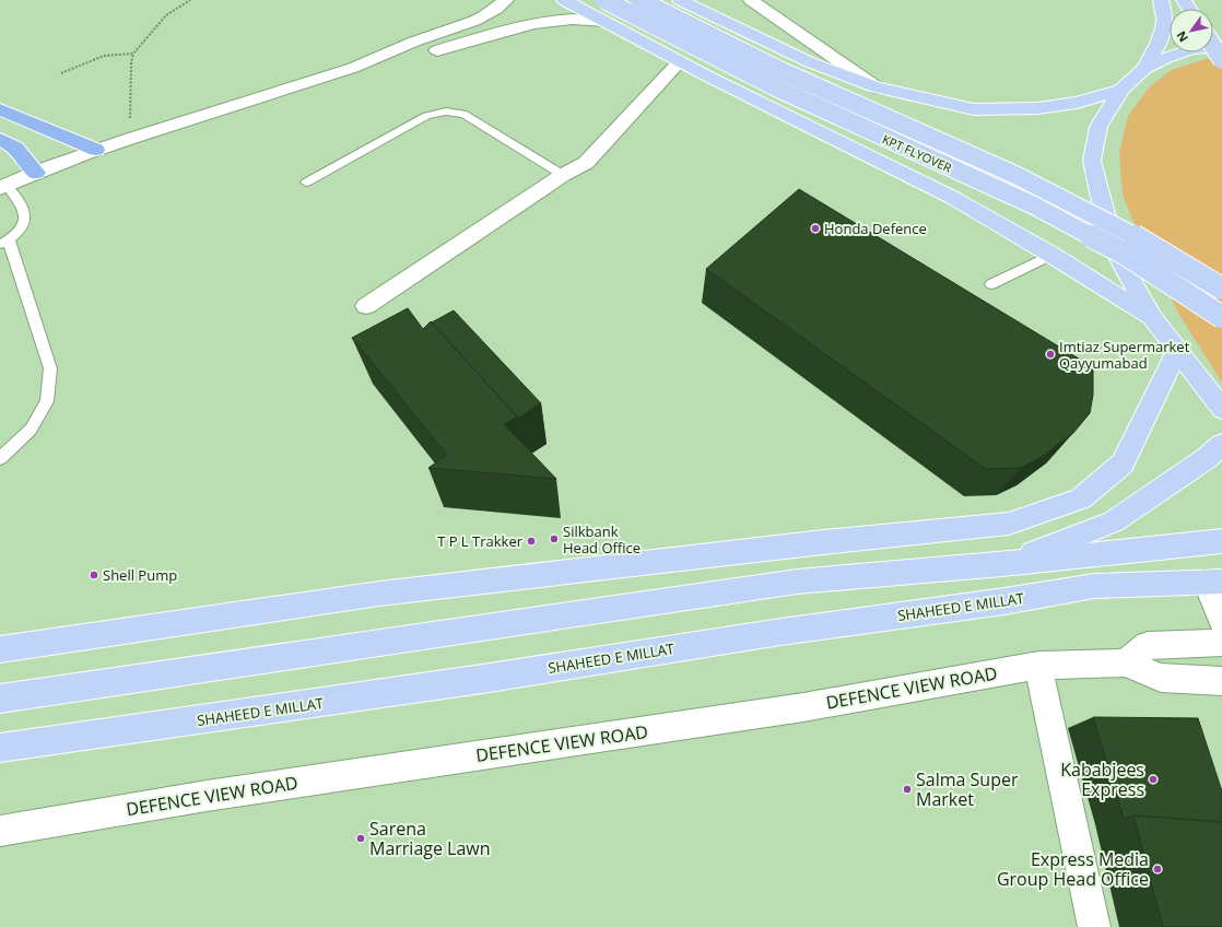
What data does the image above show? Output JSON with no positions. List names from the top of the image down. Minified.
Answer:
{"streets":{"main road":["KPT FLYOVER","SHAHEED E MILLAT"],"street":["DEFENCE VIEW ROAD"]},"places":["Honda Defence","Imtiaz Supermarket Qayyumabad","Silkbank Head Office","T P L Trakker","Shell Pump","Kababjees Express","Salma Super Market","Sarena Marriage Lawn","Express Media Group Head Office"],"north":"bottom left"}
